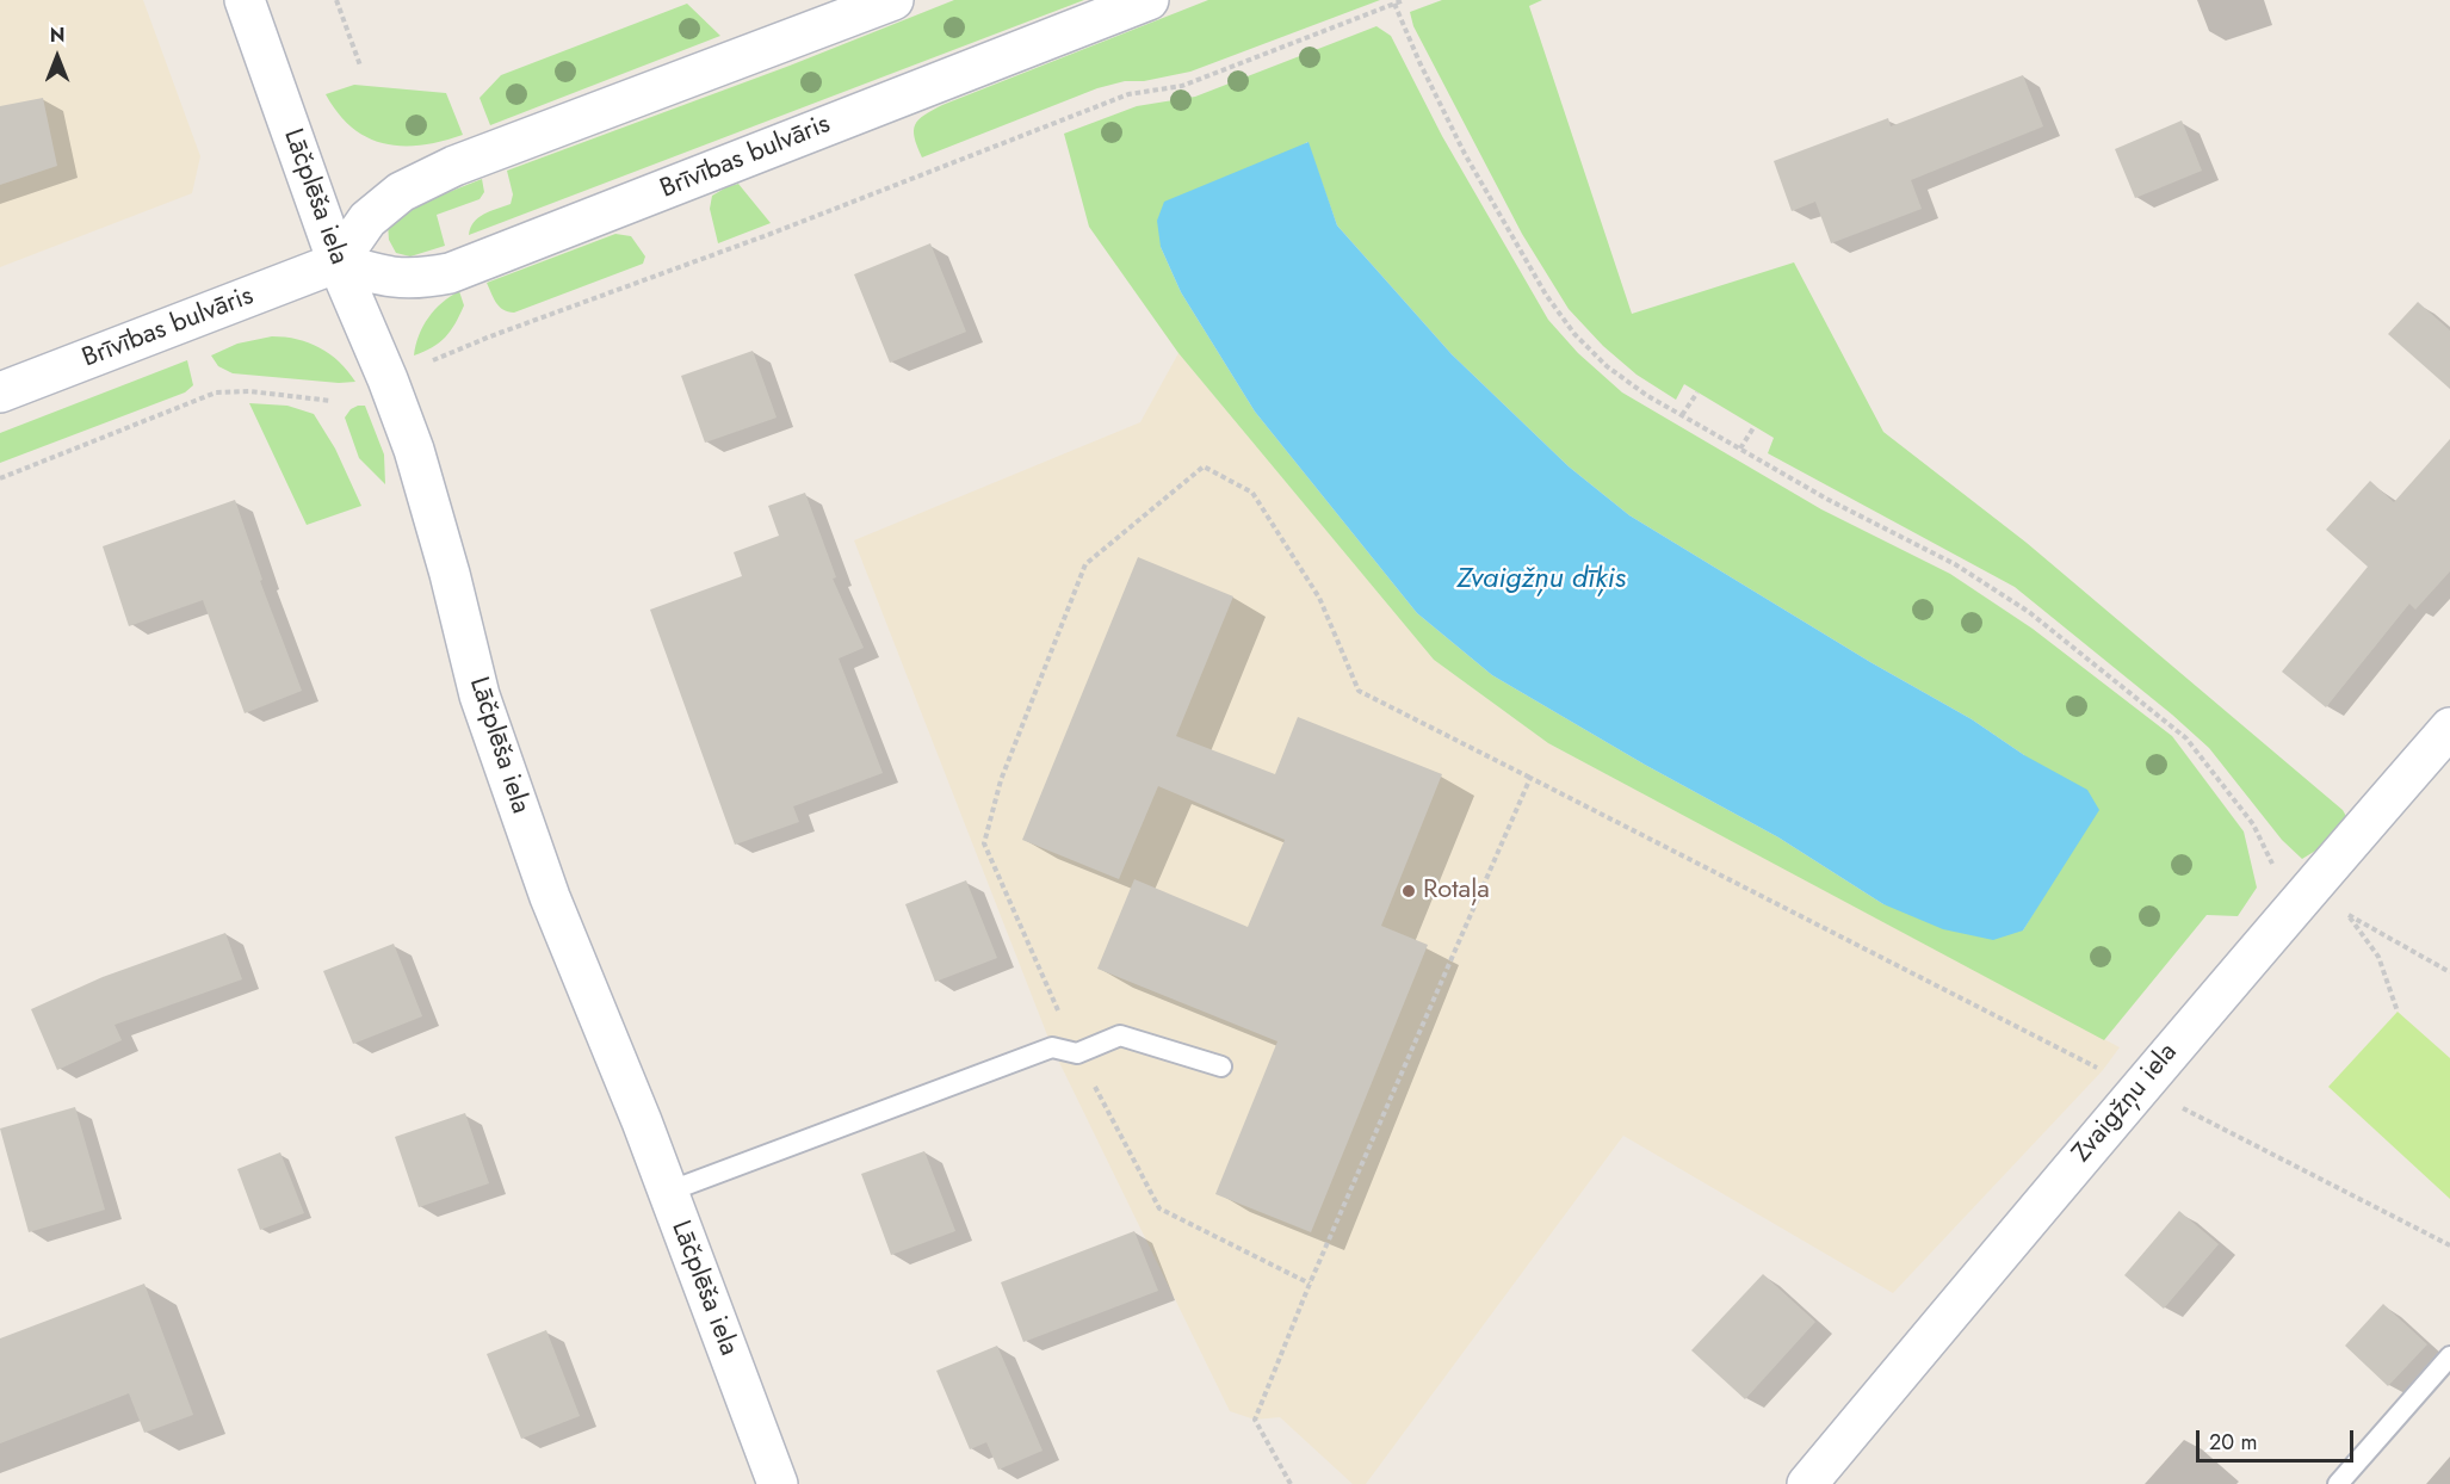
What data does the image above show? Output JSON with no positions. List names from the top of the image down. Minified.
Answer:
{"streets":{"street":["Brīvības bulvāris","Lāčplēša iela","Zvaigžņu iela"]},"crossings":[["Brīvības bulvāris","Lāčplēša iela"]],"water":["Zvaigžņu dīķis"],"places":["Rotaļa"],"scale_bar":"20 m","north":"top"}
